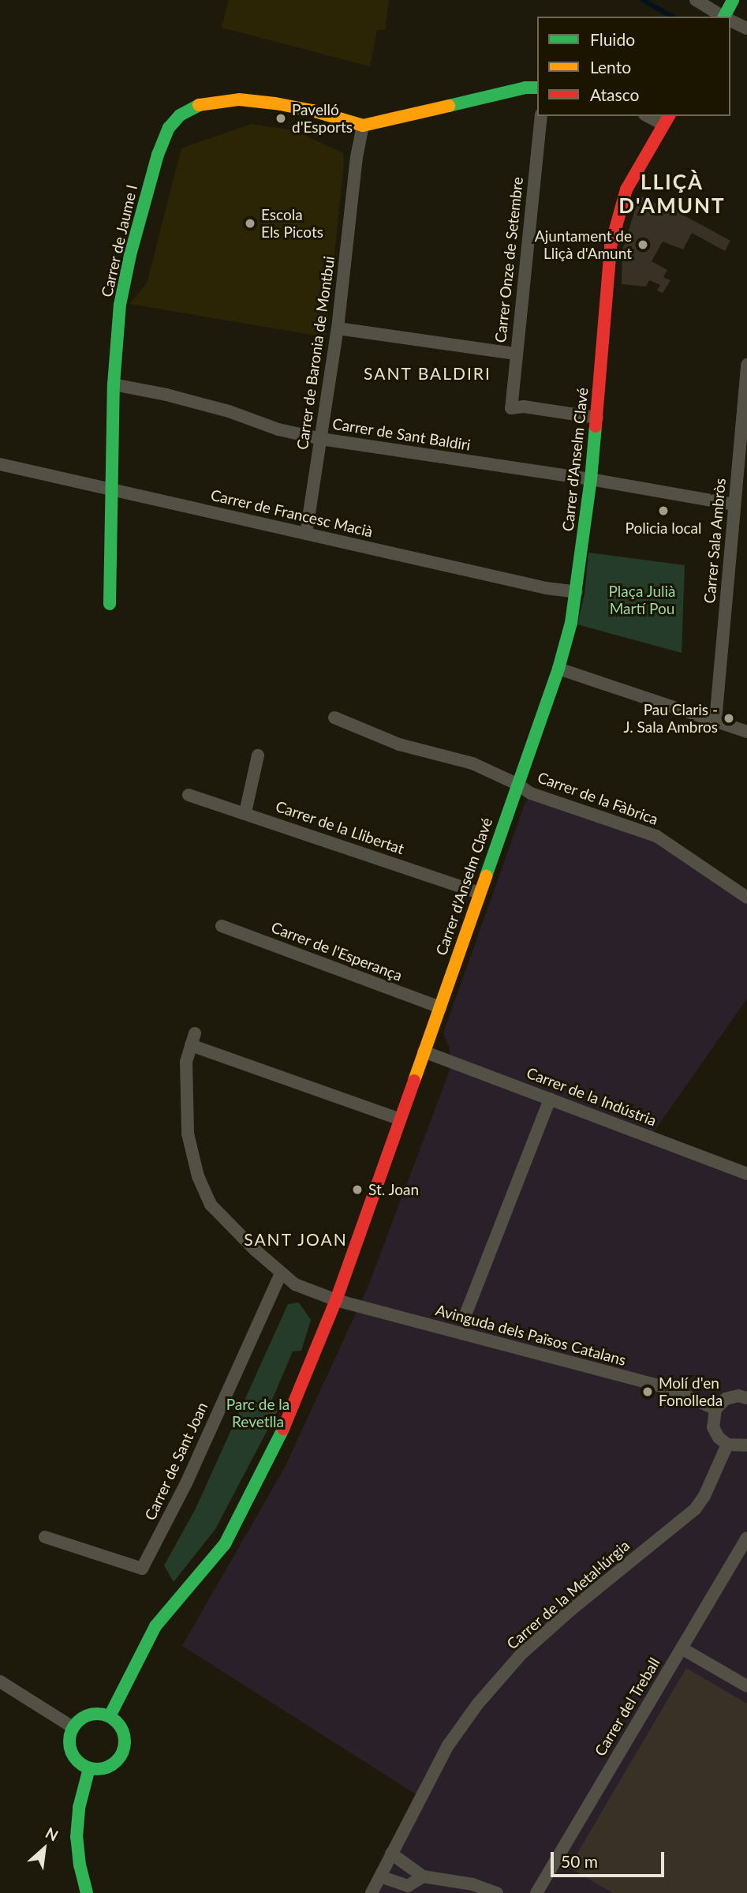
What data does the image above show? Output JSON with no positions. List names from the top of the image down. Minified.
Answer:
{"streets":{"street":["Carrer de Jaume I","Carrer Onze de Setembre","Carrer de Baronia de Montbui","Carrer de Sant Baldiri","Carrer d'Anselm Clavé","Carrer de Francesc Macià","Carrer Sala Ambròs","Carrer de la Fàbrica","Carrer de la Llibertat","Carrer de l'Esperança","Carrer de la Indústria","Avinguda dels Països Catalans","Carrer de Sant Joan","Carrer de la Metal·lúrgia","Carrer del Treball"]},"crossings":[["Carrer de Jaume I","Carrer de Baronia de Montbui"],["Carrer de Jaume I","Carrer de Sant Baldiri"],["Carrer de Jaume I","Carrer de Francesc Macià"],["Carrer Onze de Setembre","Carrer d'Anselm Clavé"],["Carrer de Baronia de Montbui","Carrer de Sant Baldiri"],["Carrer de Baronia de Montbui","Carrer de Francesc Macià"],["Carrer de Sant Baldiri","Carrer d'Anselm Clavé"],["Carrer de Sant Baldiri","Carrer Sala Ambròs"],["Carrer d'Anselm Clavé","Carrer de Francesc Macià"],["Carrer d'Anselm Clavé","Carrer de la Fàbrica"],["Carrer d'Anselm Clavé","Carrer de la Llibertat"],["Carrer d'Anselm Clavé","Carrer de l'Esperança"],["Carrer d'Anselm Clavé","Carrer de la Indústria"],["Carrer d'Anselm Clavé","Avinguda dels Països Catalans"],["Avinguda dels Països Catalans","Carrer de Sant Joan"]],"districts":["LLIÇÀ D'AMUNT","SANT BALDIRI","SANT JOAN"],"parks":["Plaça Julià Martí Pou","Parc de la Revetlla"],"places":["Pavelló d'Esports","Escola Els Picots","Ajuntament de Lliçà d'Amunt","Policia local","Pau Claris - J. Sala Ambros","St. Joan","Molí d'en Fonolleda"],"legend":["Fluido","Lento","Atasco"],"scale_bar":"50 m","north":"top right"}
